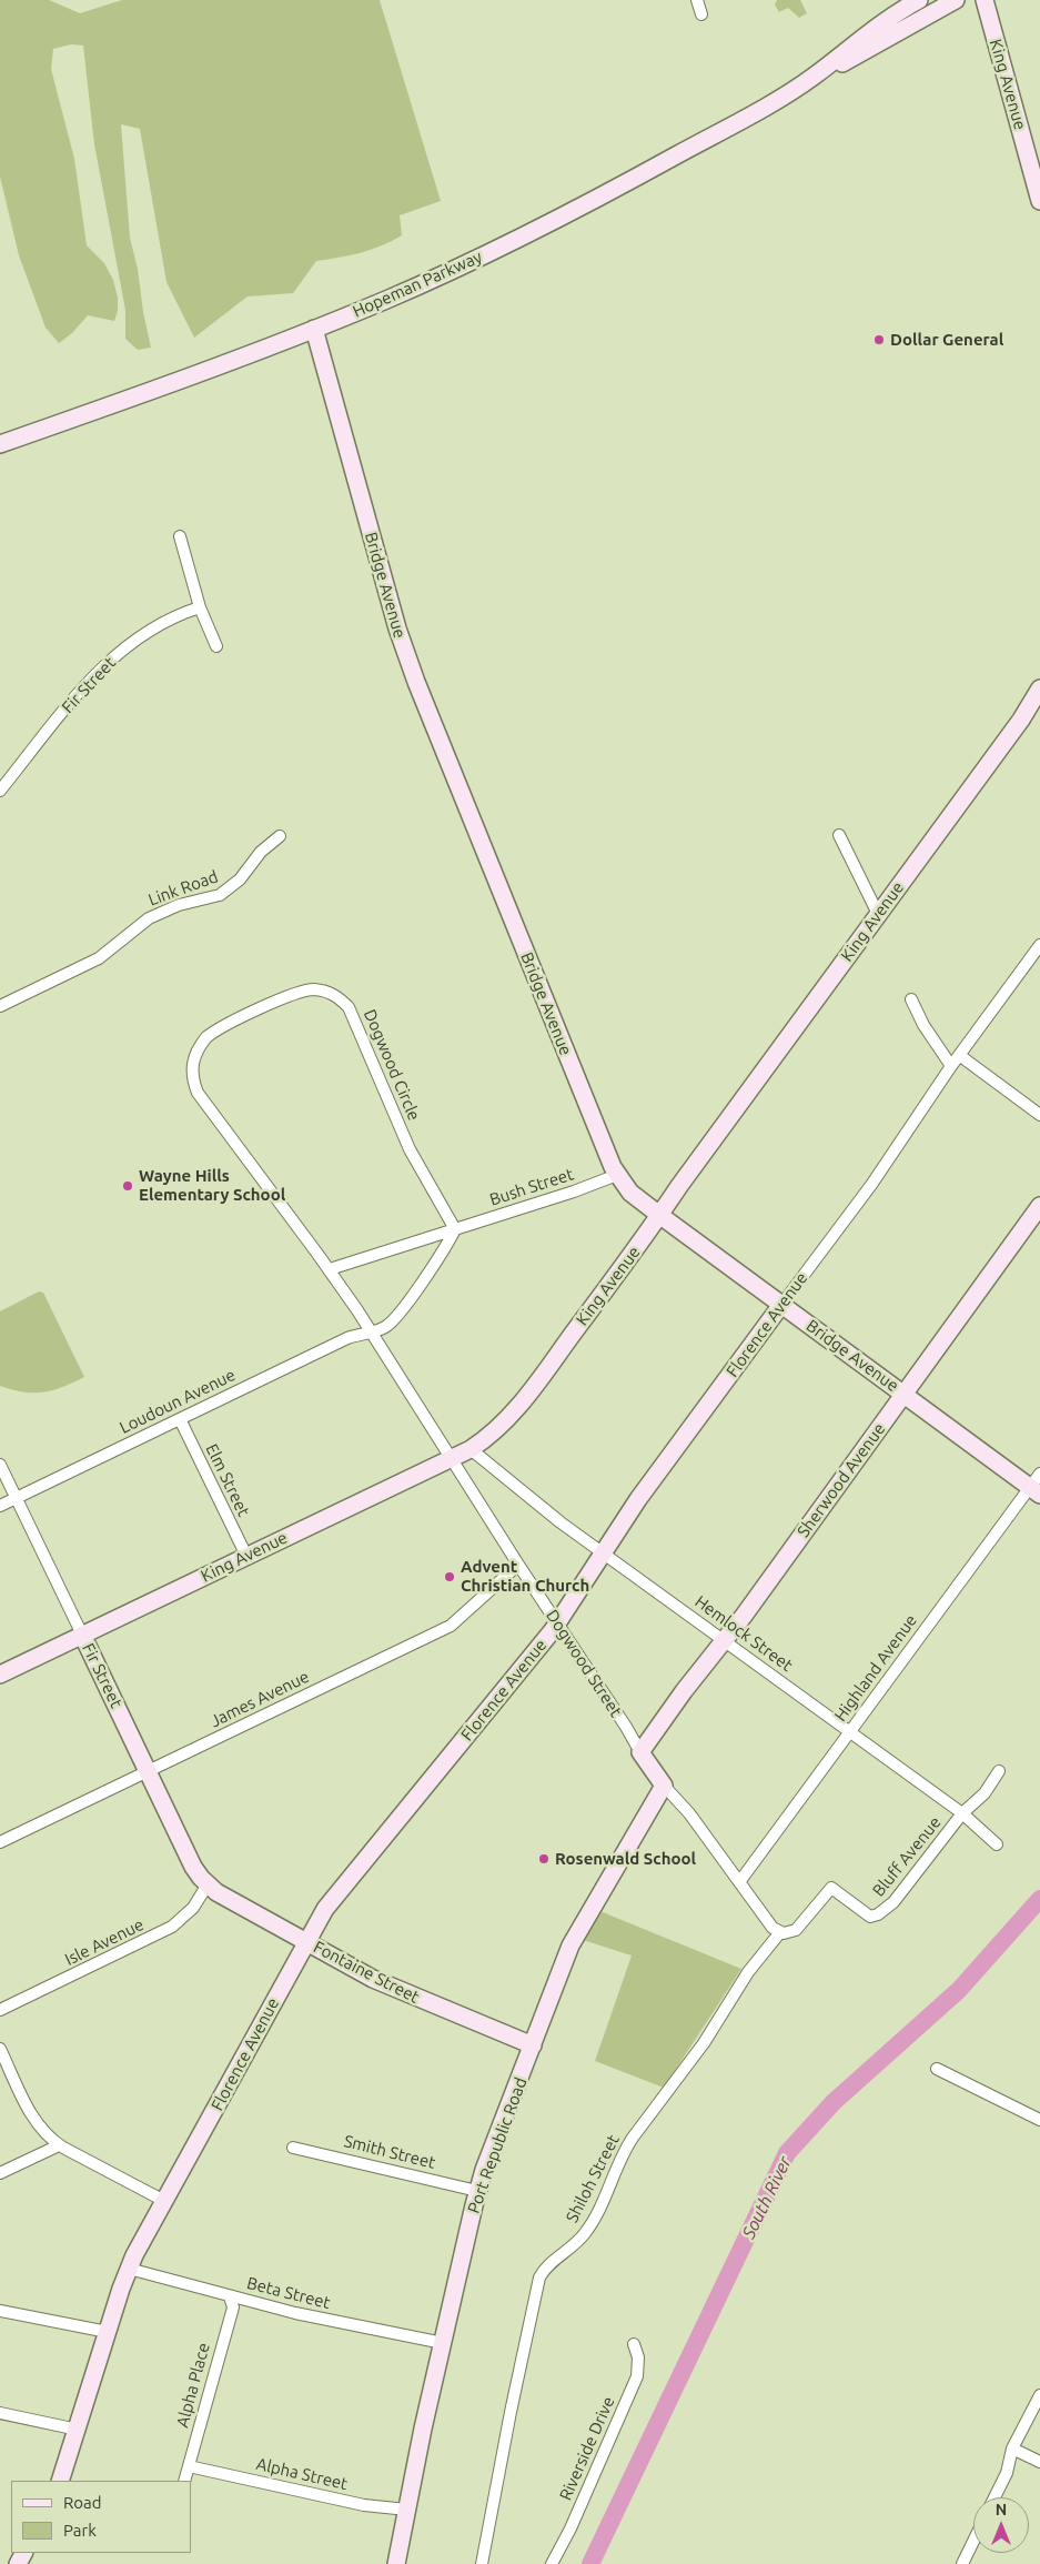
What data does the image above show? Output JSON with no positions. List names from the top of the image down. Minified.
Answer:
{"streets":{"street":["King Avenue","Hopeman Parkway","Bridge Avenue","Fir Street","Link Road","Dogwood Circle","Bush Street","Florence Avenue","Loudoun Avenue","Elm Street","Sherwood Avenue","Hemlock Street","Dogwood Street","Highland Avenue","James Avenue","Bluff Avenue","Isle Avenue","Fontaine Street","Port Republic Road","Smith Street","Shiloh Street","Beta Street","Alpha Place","Riverside Drive","Alpha Street"]},"crossings":[["King Avenue","Bridge Avenue"],["King Avenue","Fir Street"],["King Avenue","Elm Street"],["King Avenue","Hemlock Street"],["King Avenue","Dogwood Street"],["Hopeman Parkway","Bridge Avenue"],["Bridge Avenue","Bush Street"],["Bridge Avenue","Florence Avenue"],["Bridge Avenue","Sherwood Avenue"],["Bridge Avenue","Highland Avenue"],["Fir Street","Loudoun Avenue"],["Fir Street","James Avenue"],["Fir Street","Isle Avenue"],["Fir Street","Fontaine Street"],["Dogwood Circle","Bush Street"],["Dogwood Circle","Dogwood Street"],["Bush Street","Dogwood Street"],["Florence Avenue","Hemlock Street"],["Florence Avenue","Dogwood Street"],["Florence Avenue","Fontaine Street"],["Florence Avenue","Beta Street"],["Loudoun Avenue","Elm Street"],["Loudoun Avenue","Dogwood Street"],["Sherwood Avenue","Hemlock Street"],["Sherwood Avenue","Dogwood Street"],["Hemlock Street","Highland Avenue"],["Hemlock Street","Bluff Avenue"],["Dogwood Street","Highland Avenue"],["Dogwood Street","James Avenue"],["Dogwood Street","Port Republic Road"],["Bluff Avenue","Shiloh Street"],["Isle Avenue","Fontaine Street"],["Fontaine Street","Port Republic Road"],["Port Republic Road","Smith Street"],["Port Republic Road","Beta Street"],["Port Republic Road","Alpha Street"],["Beta Street","Alpha Place"],["Alpha Place","Alpha Street"]],"water":["South River"],"places":["Dollar General","Wayne Hills Elementary School","Advent Christian Church","Rosenwald School"],"legend":["Road","Park"],"north":"top"}
